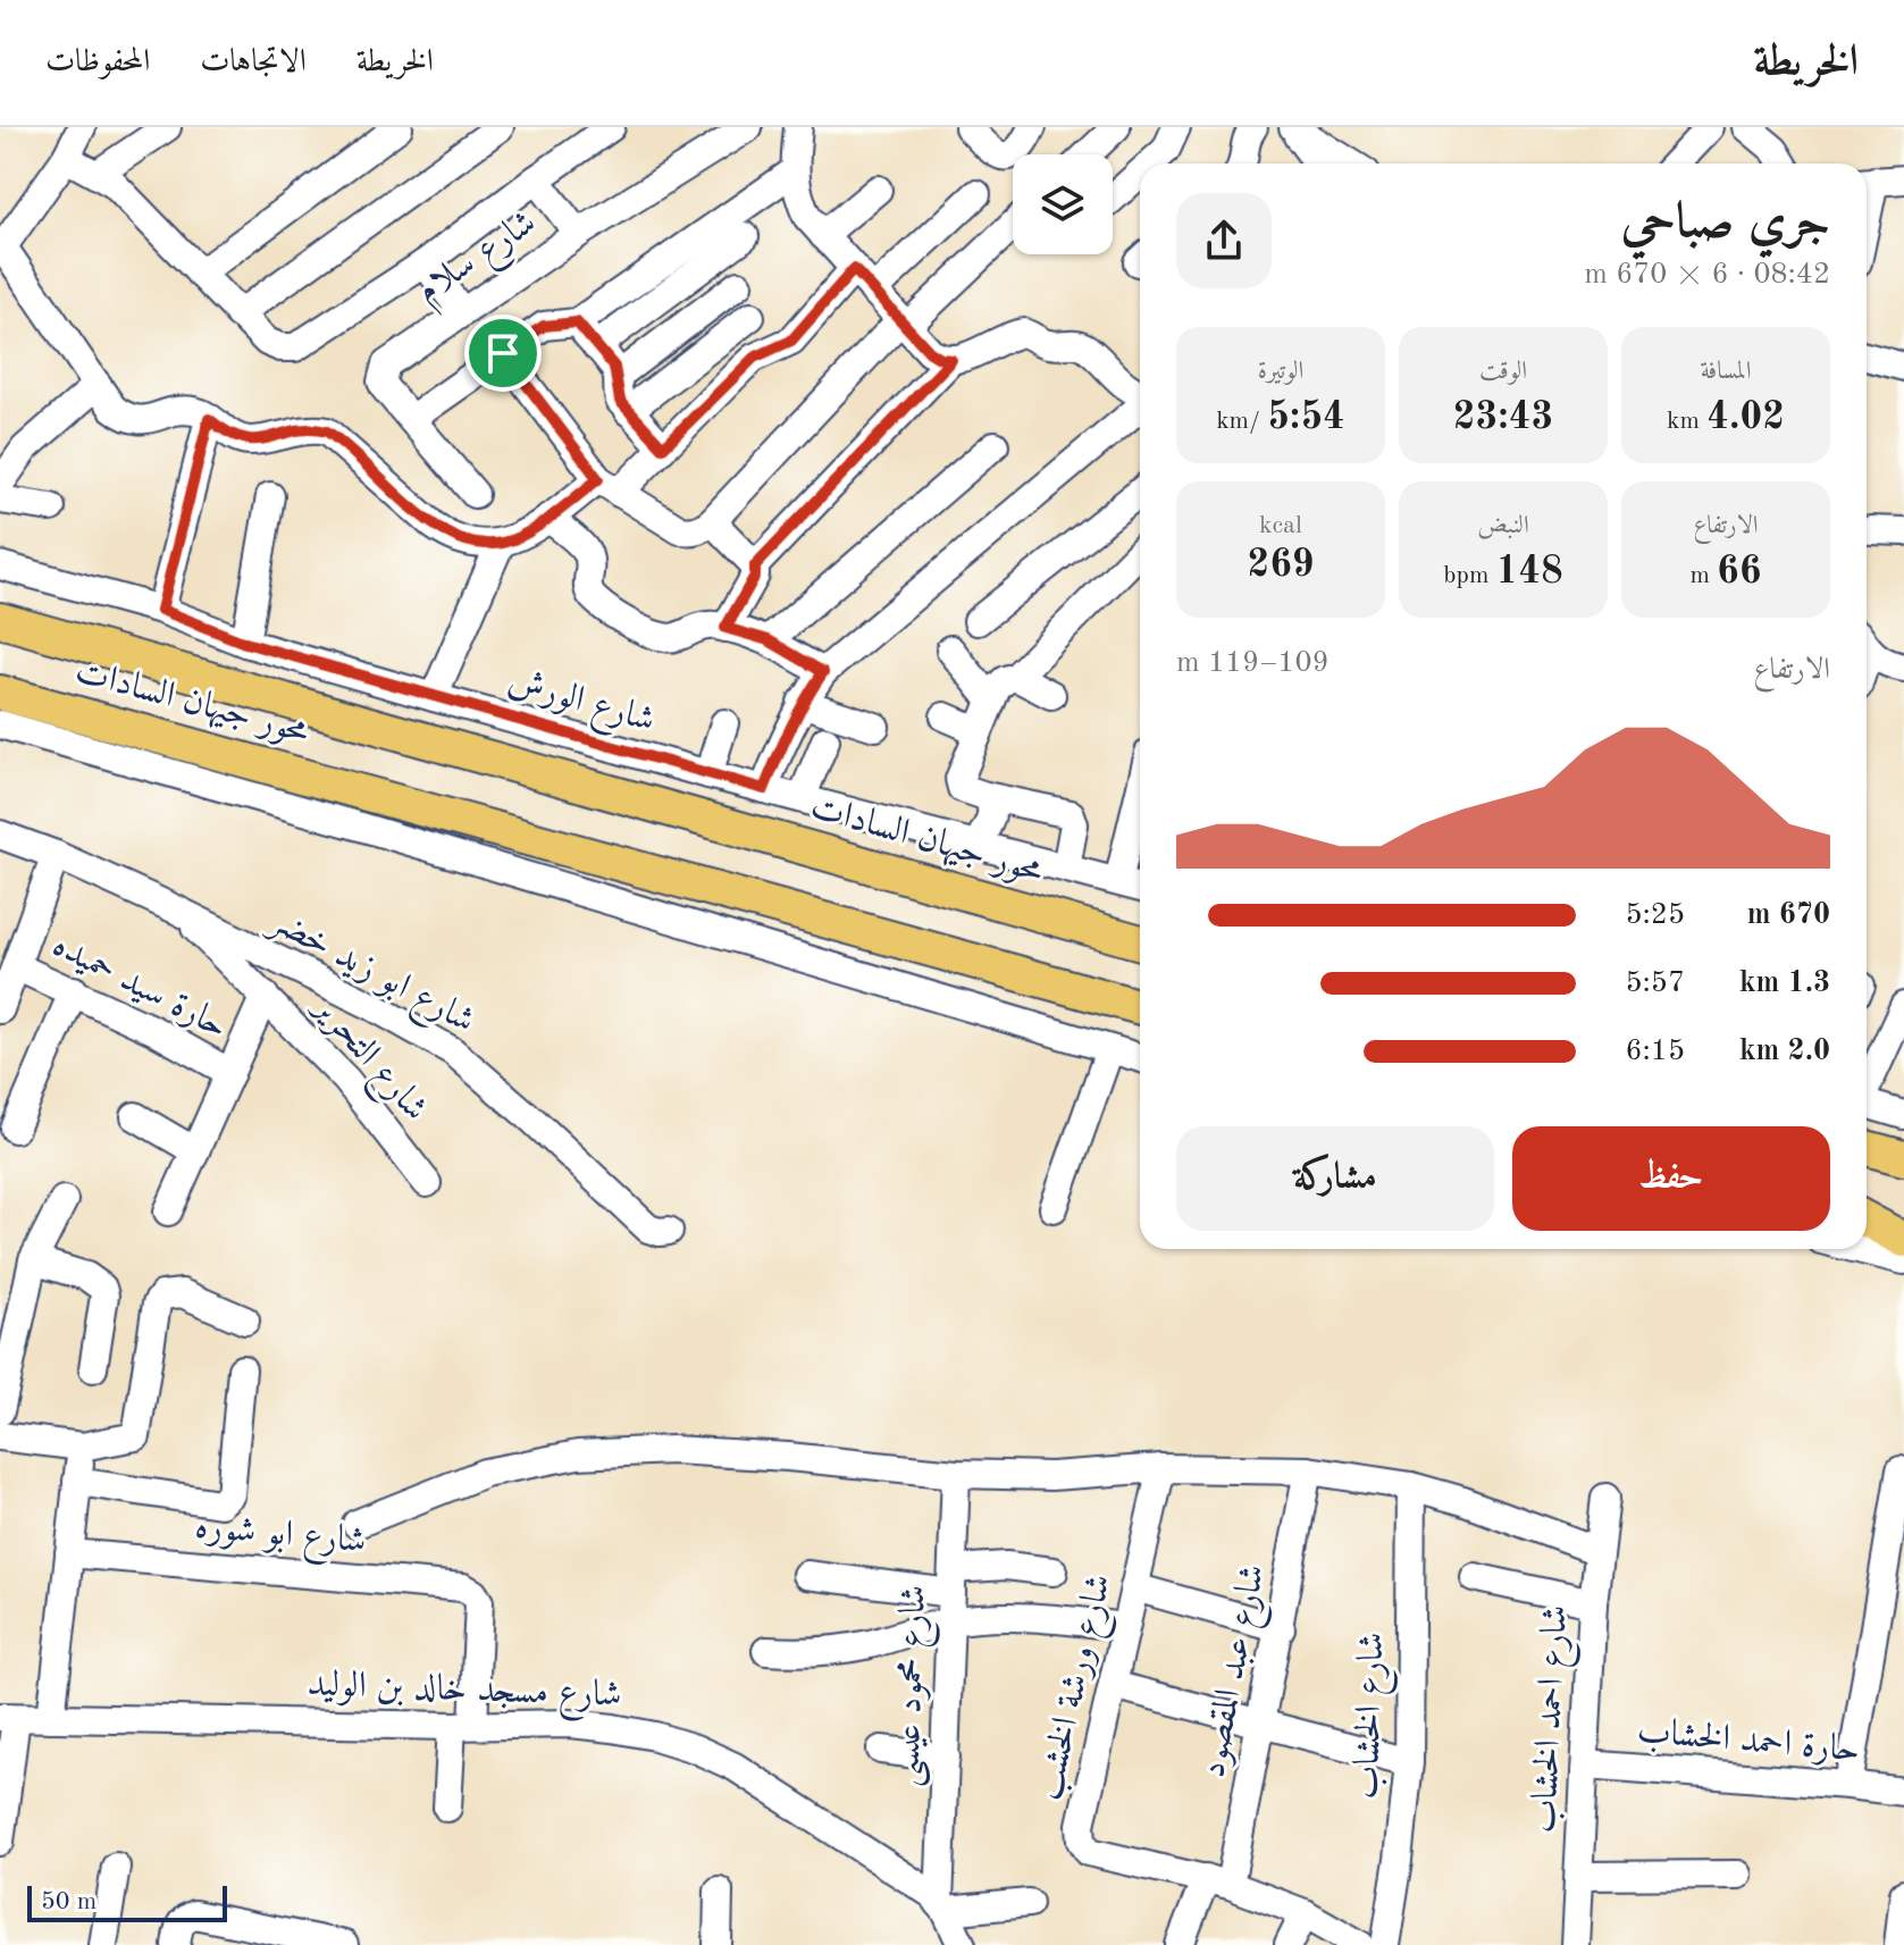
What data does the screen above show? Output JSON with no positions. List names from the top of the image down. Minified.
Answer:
{"streets":{"main road":["محور جيهان السادات"],"street":["شارع سلام","شارع الورش","شارع ابو زيد خضر","حارة سيد حميده","شارع التحرير","شارع ابو شوره","شارع عبد المقصود","شارع محمود عيسى","شارع ورشة الخشب","شارع مسجد خالد بن الوليد","شارع الخشاب","شارع احمد الخشاب","حارة احمد الخشاب"]},"crossings":[["شارع ابو زيد خضر","شارع التحرير"],["شارع ابو شوره","شارع مسجد خالد بن الوليد"],["شارع عبد المقصود","شارع ورشة الخشب"],["شارع محمود عيسى","شارع مسجد خالد بن الوليد"],["شارع احمد الخشاب","حارة احمد الخشاب"]],"scale_bar":"50 m","page":{"header":"الخريطة","nav":["الخريطة","الاتجاهات","المحفوظات"],"heading":["جري صباحي","08:42 · 6 × 670 m"],"stats":[["المسافة","4.02 km"],["الوقت","23:43"],["الوتيرة","5:54 /km"],["الارتفاع","66 m"],["النبض","148 bpm"],["kcal","269"]],"chart":["الارتفاع","109–119 m"],"list":[{"name":"670 m","note":"5:25"},{"name":"1.3 km","note":"5:57"},{"name":"2.0 km","note":"6:15"}],"buttons":["حفظ","مشاركة"],"scale":"50 m"}}
